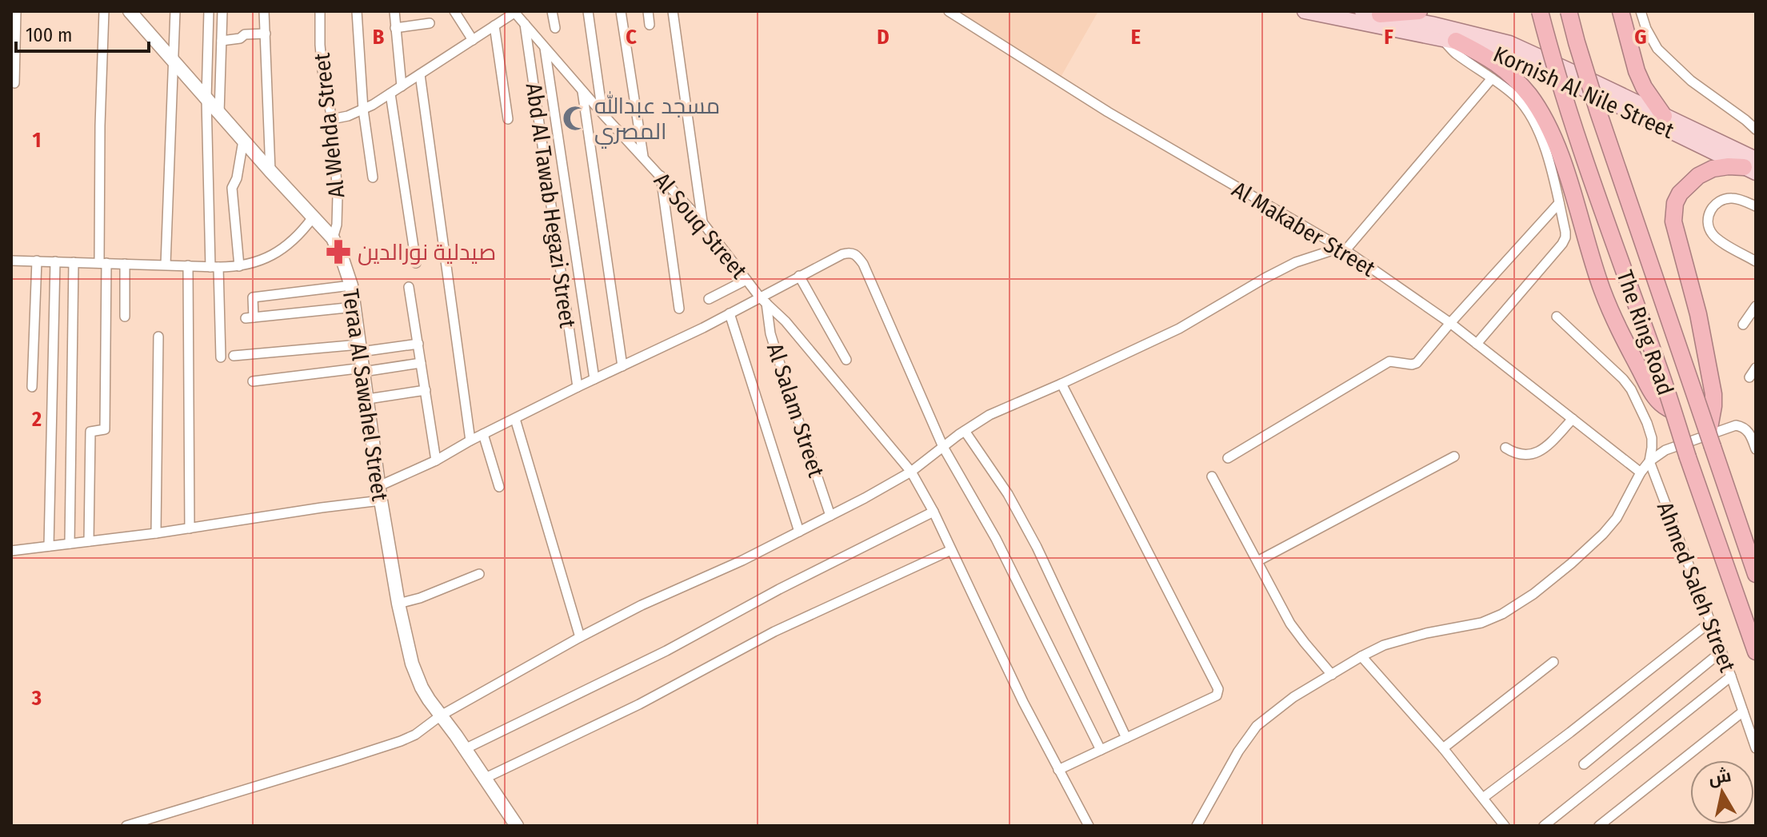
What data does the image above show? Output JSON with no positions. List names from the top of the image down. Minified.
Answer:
{"streets":{"highway":["The Ring Road"],"main road":["Kornish Al Nile Street","Teraa Al Sawahel Street"],"street":["Al Wehda Street","Abd Al Tawab Hegazi Street","Al Souq Street","Al Makaber Street","Al Salam Street","Ahmed Saleh Street"]},"crossings":[["Al Wehda Street","Teraa Al Sawahel Street"],["Abd Al Tawab Hegazi Street","Al Souq Street"],["Al Souq Street","Al Salam Street"]],"places":{"mosque":["مسجد عبدالله المصري"],"pharmacy":["صيدلية نورالدين"]},"scale_bar":"100 m","north":"top","grid":{"columns":["B","C","D","E","F","G"],"rows":["1","2","3"]}}
